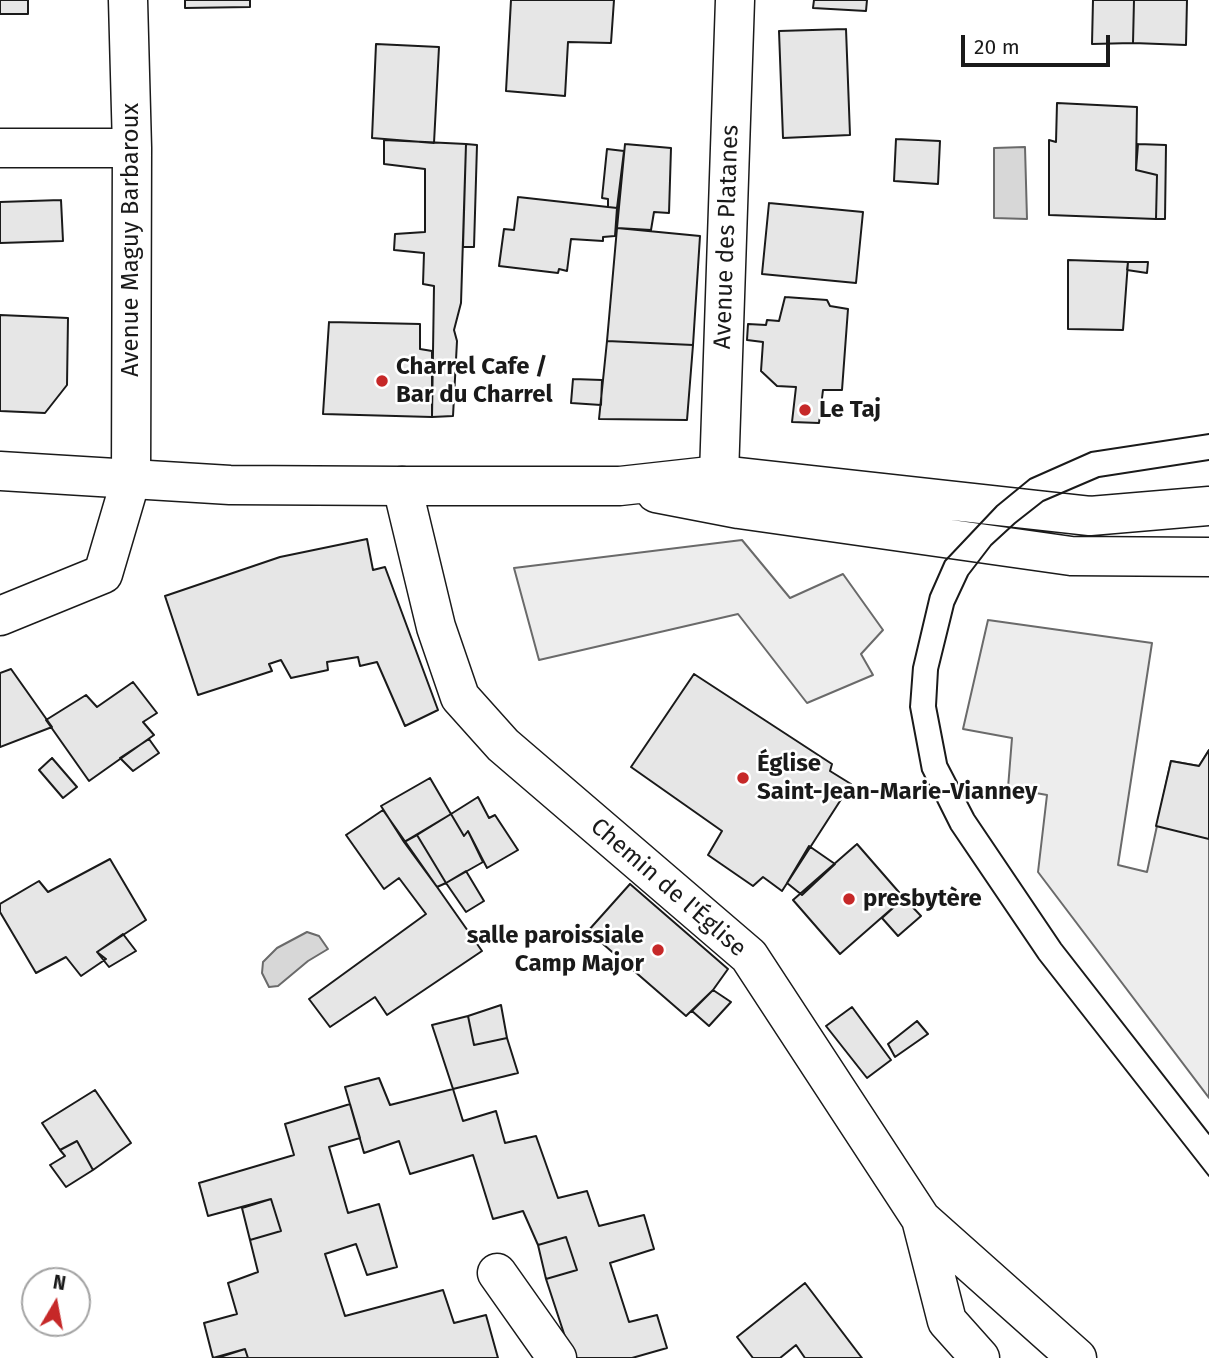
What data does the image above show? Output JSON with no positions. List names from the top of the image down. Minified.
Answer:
{"streets":{"street":["Avenue des Platanes","Avenue Maguy Barbaroux","Chemin de l'Église"]},"places":["Charrel Cafe / Bar du Charrel","Le Taj","Église Saint-Jean-Marie-Vianney","presbytère","salle paroissiale Camp Major"],"scale_bar":"20 m","north":"top"}
